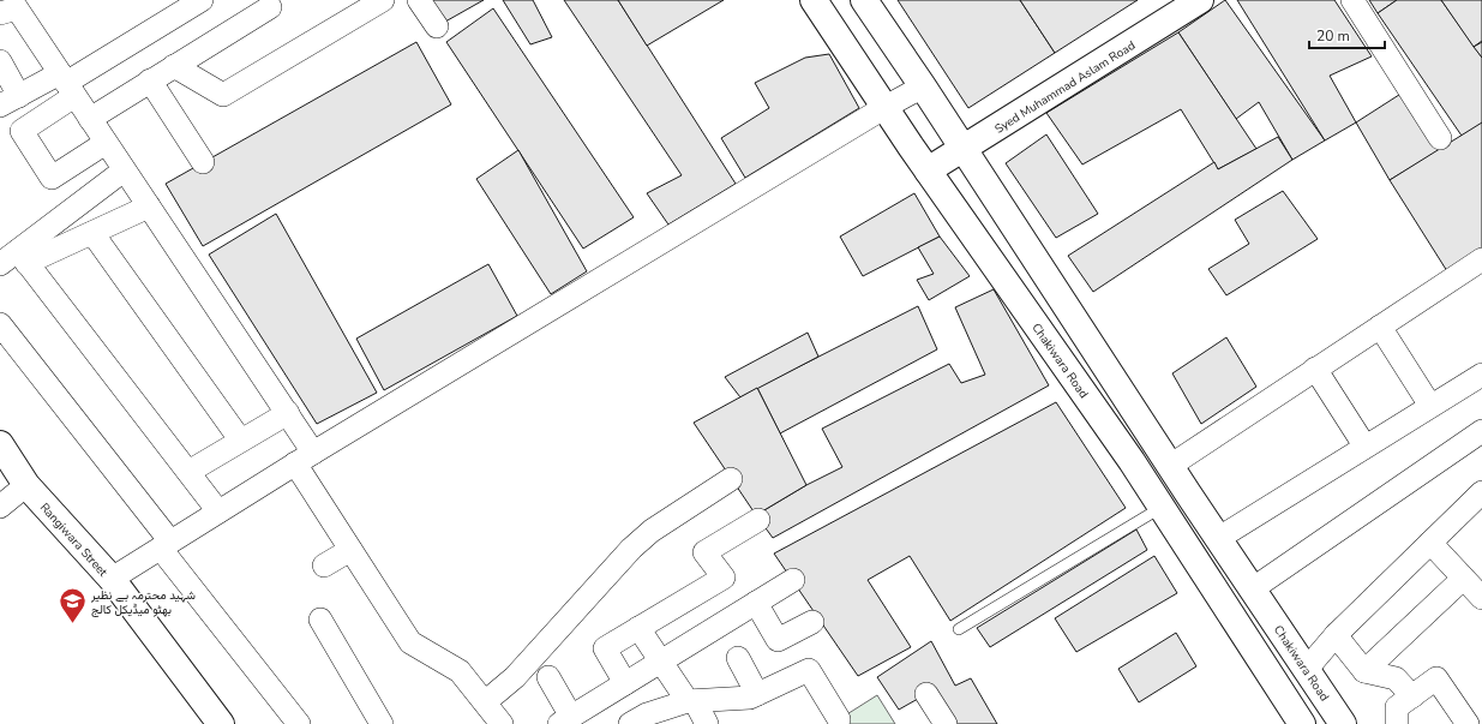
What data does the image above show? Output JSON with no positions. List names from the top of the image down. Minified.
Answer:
{"streets":{"main road":["Syed Muhammad Aslam Road","Chakiwara Road","Rangiwara Street"]},"crossings":[["Syed Muhammad Aslam Road","Chakiwara Road"]],"places":{"school or university":["شہید محترمہ بے نظیر بھٹو میڈیکل کالج"]},"scale_bar":"20 m"}
